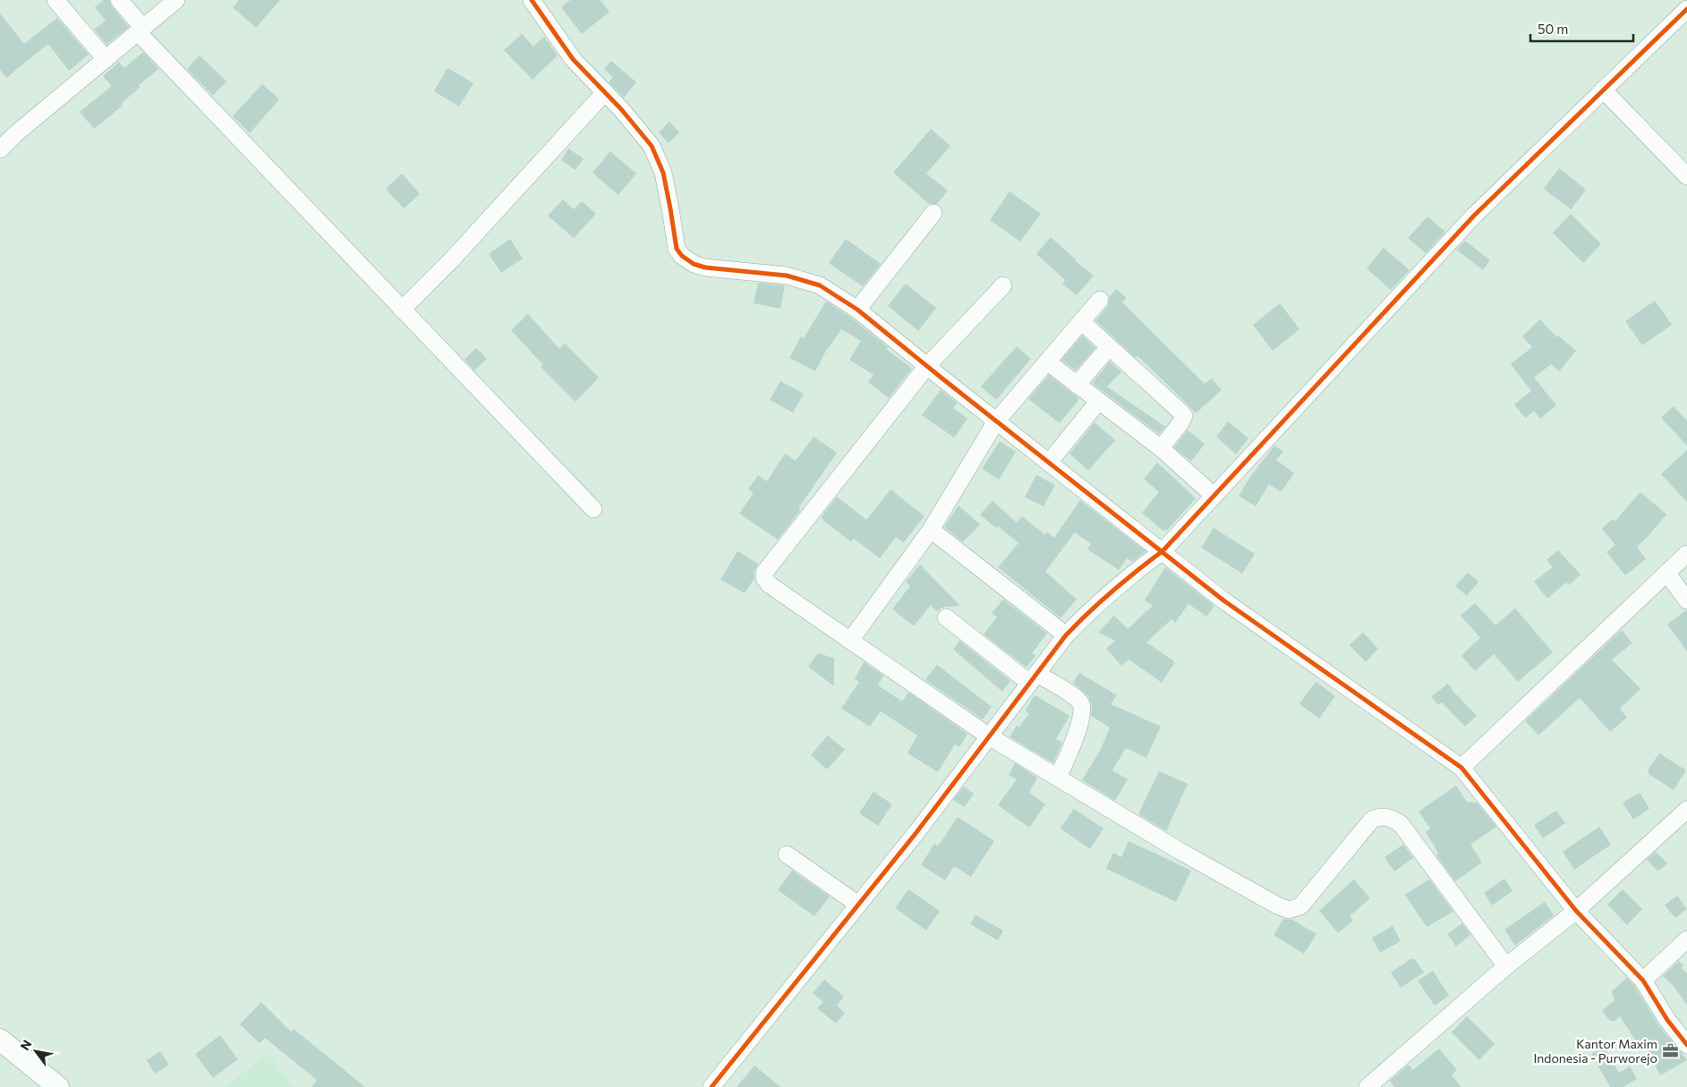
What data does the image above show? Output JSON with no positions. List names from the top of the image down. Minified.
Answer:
{"places":{"office":["Kantor Maxim Indonesia - Purworejo"]},"scale_bar":"50 m","north":"top left"}
